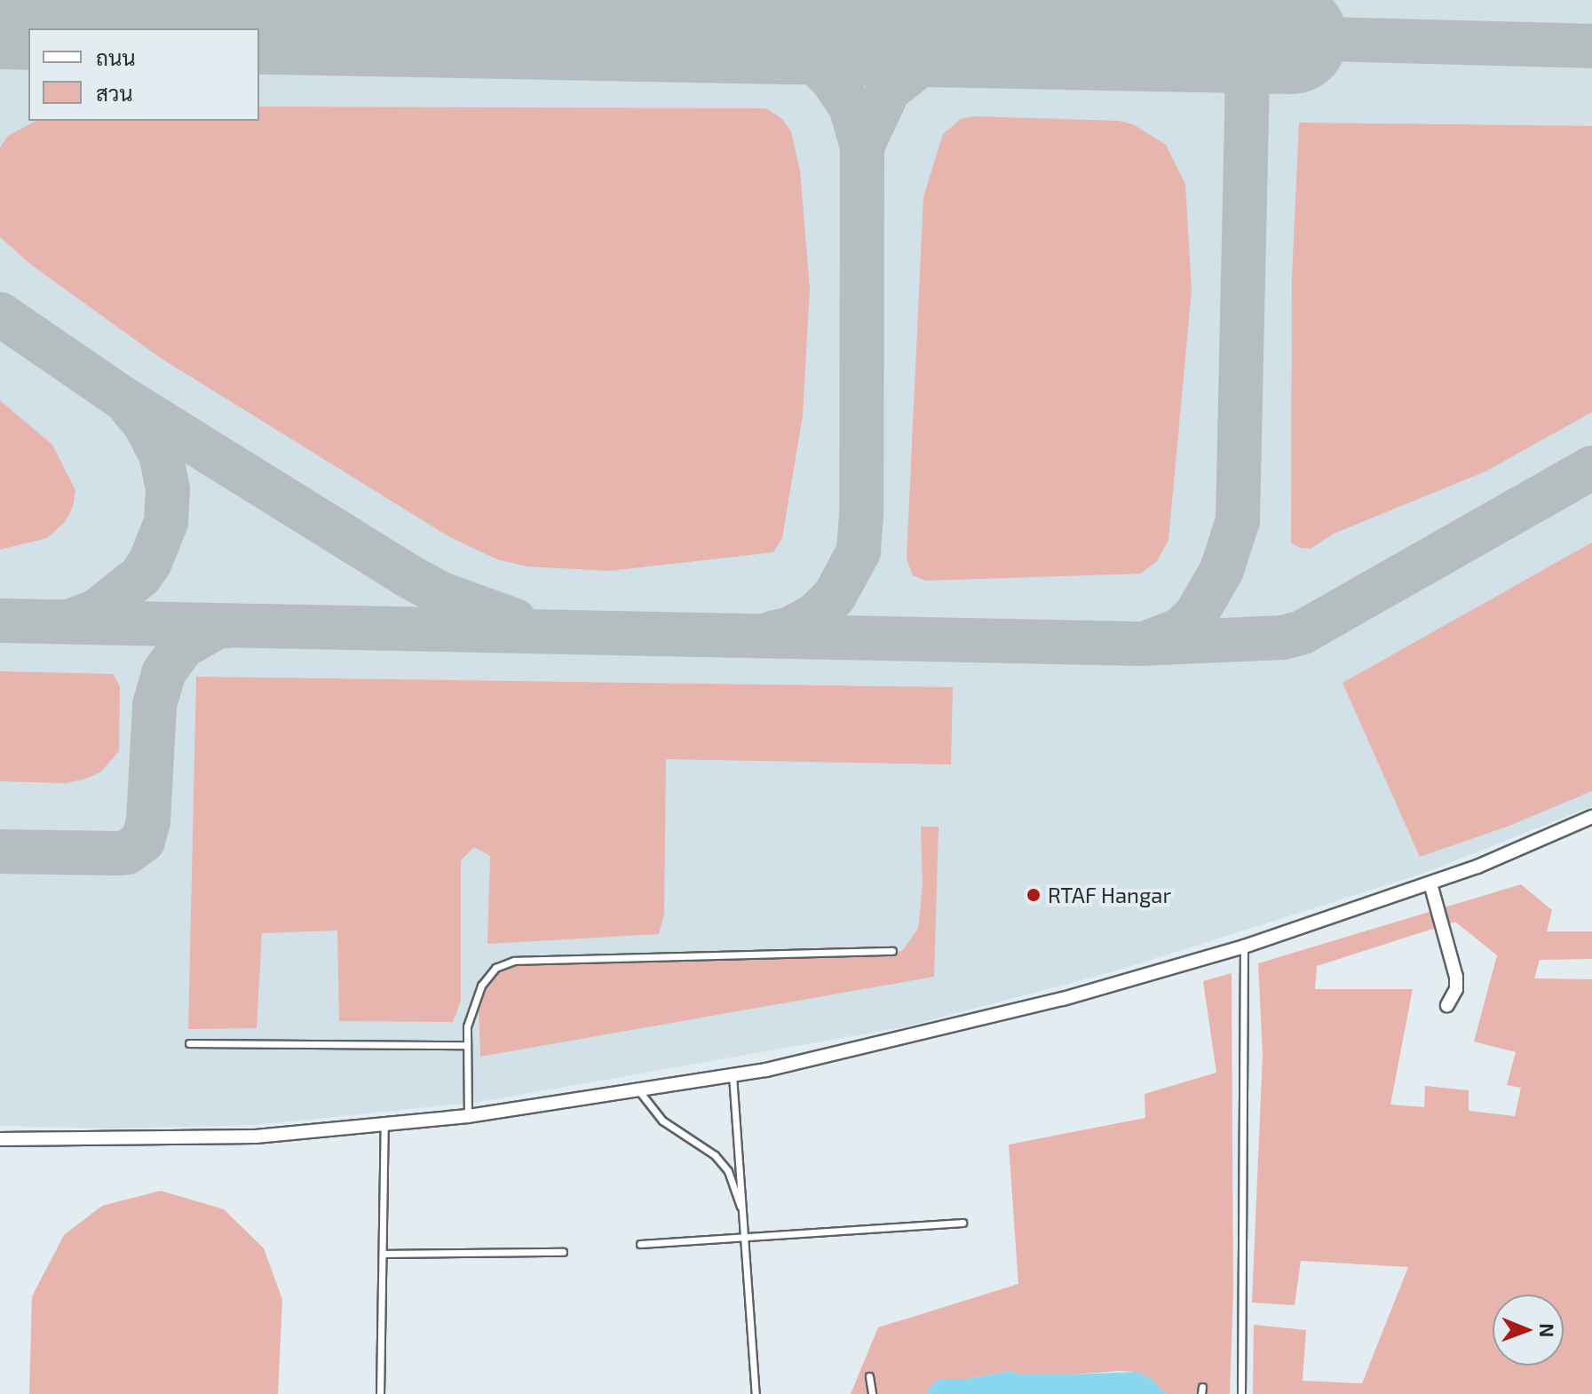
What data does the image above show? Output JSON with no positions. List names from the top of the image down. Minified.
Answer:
{"places":["RTAF Hangar"],"legend":["ถนน","สวน"],"north":"right"}
